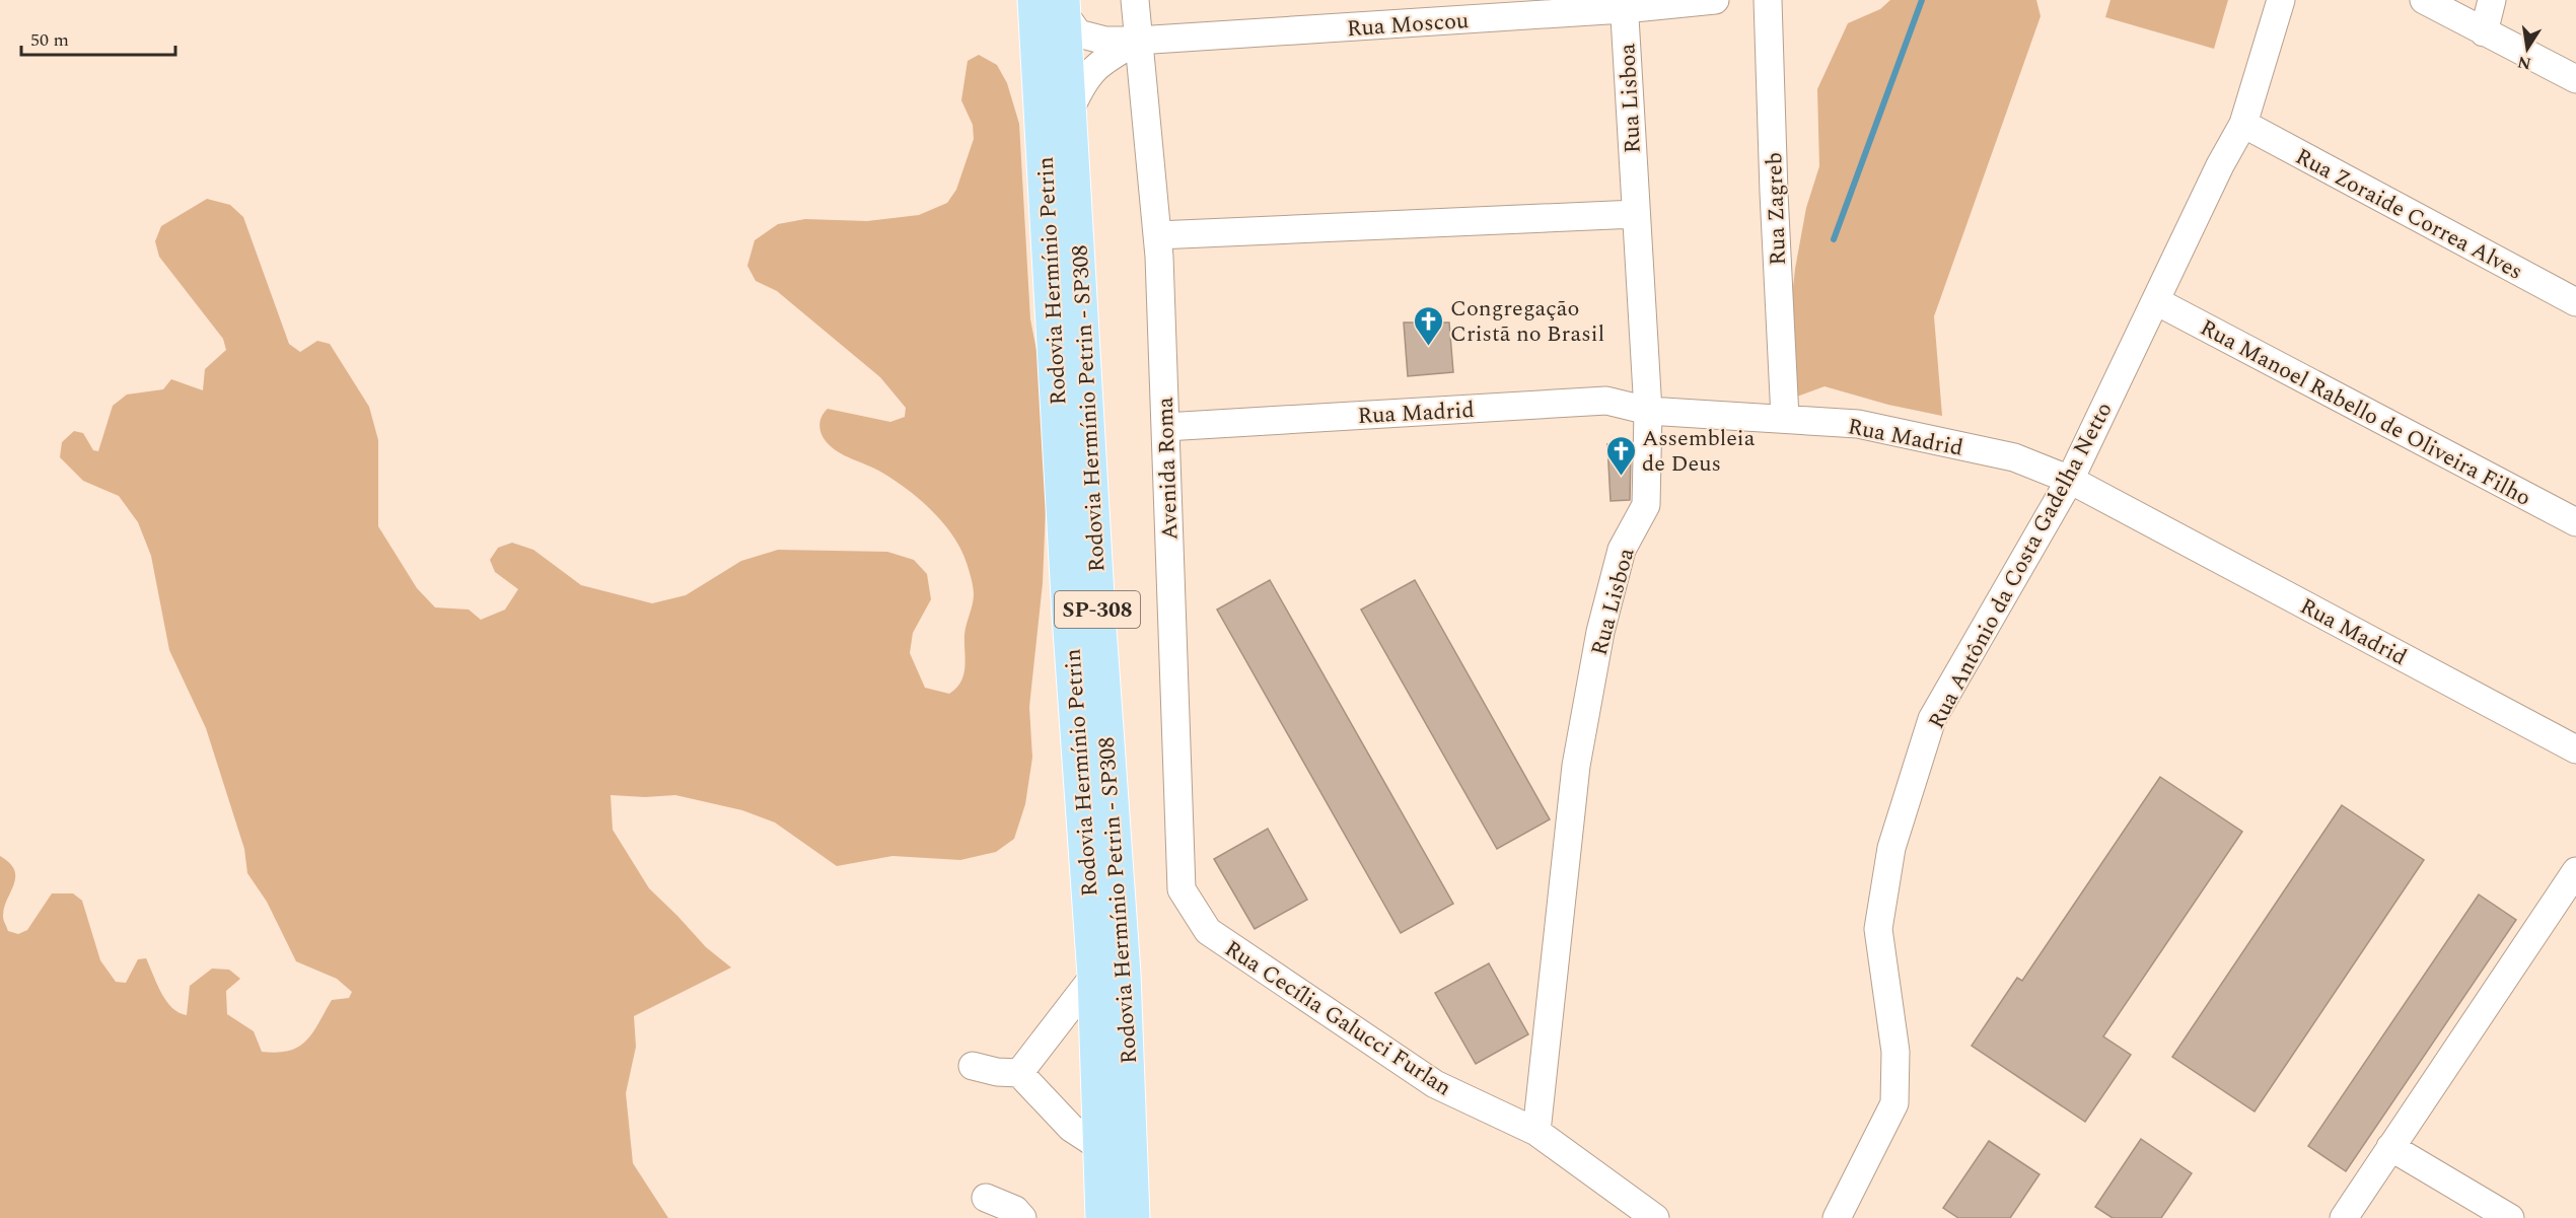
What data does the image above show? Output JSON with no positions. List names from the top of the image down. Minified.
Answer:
{"streets":{"main road":["Rodovia Hermínio Petrin","Rodovia Hermínio Petrin - SP308","SP-308"],"street":["Rua Moscou","Rua Lisboa","Rua Zagreb","Rua Zoraide Correa Alves","Rua Madrid","Rua Manoel Rabello de Oliveira Filho","Avenida Roma","Rua Antônio da Costa Gadelha Netto","Rua Cecília Galucci Furlan"]},"crossings":[["Rua Moscou","Rua Lisboa"],["Rua Moscou","Rodovia Hermínio Petrin - SP308"],["Rua Moscou","Avenida Roma"],["Rua Lisboa","Rua Madrid"],["Rua Lisboa","Rua Cecília Galucci Furlan"],["Rua Zagreb","Rua Madrid"],["Rua Zoraide Correa Alves","Rua Antônio da Costa Gadelha Netto"],["Rodovia Hermínio Petrin","Rodovia Hermínio Petrin - SP308"],["Rua Madrid","Avenida Roma"],["Rua Madrid","Rua Antônio da Costa Gadelha Netto"],["Rua Manoel Rabello de Oliveira Filho","Rua Antônio da Costa Gadelha Netto"],["Avenida Roma","Rua Cecília Galucci Furlan"]],"places":{"church":["Congregação Cristã no Brasil","Assembleia de Deus"]},"scale_bar":"50 m","north":"bottom"}
